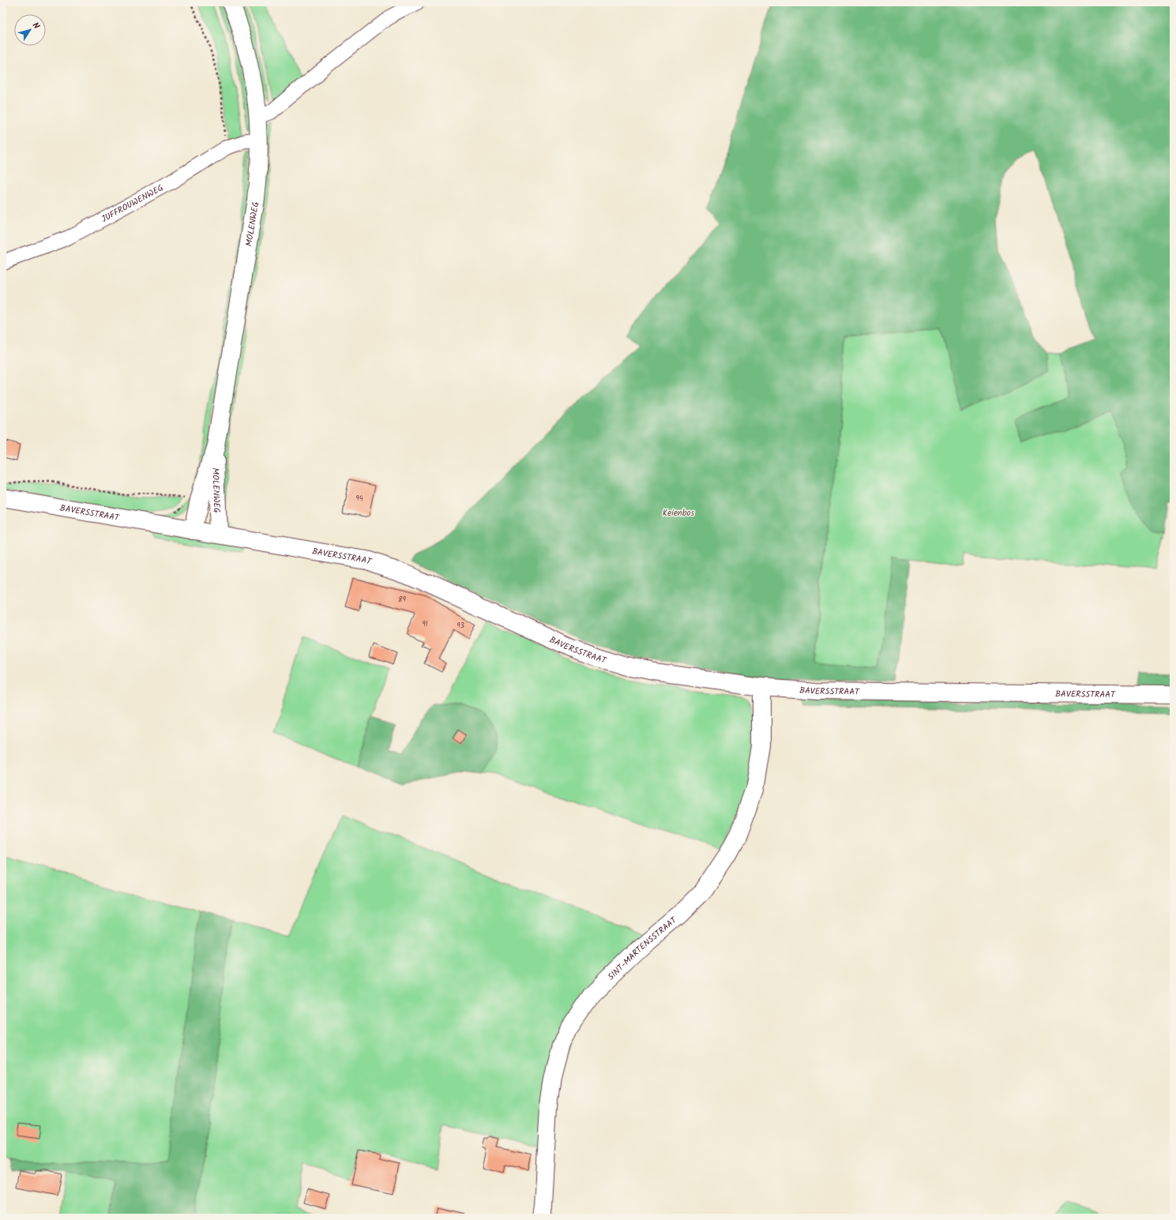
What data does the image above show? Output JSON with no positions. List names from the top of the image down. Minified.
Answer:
{"streets":{"main road":["MOLENWEG","BAVERSSTRAAT","SINT-MARTENSSTRAAT"],"street":["JUFFROUWENWEG"]},"crossings":[["JUFFROUWENWEG","MOLENWEG"],["MOLENWEG","BAVERSSTRAAT"],["BAVERSSTRAAT","SINT-MARTENSSTRAAT"]],"parks":["Keienbos"],"house_numbers":["94","89","91","93"],"north":"top right"}
